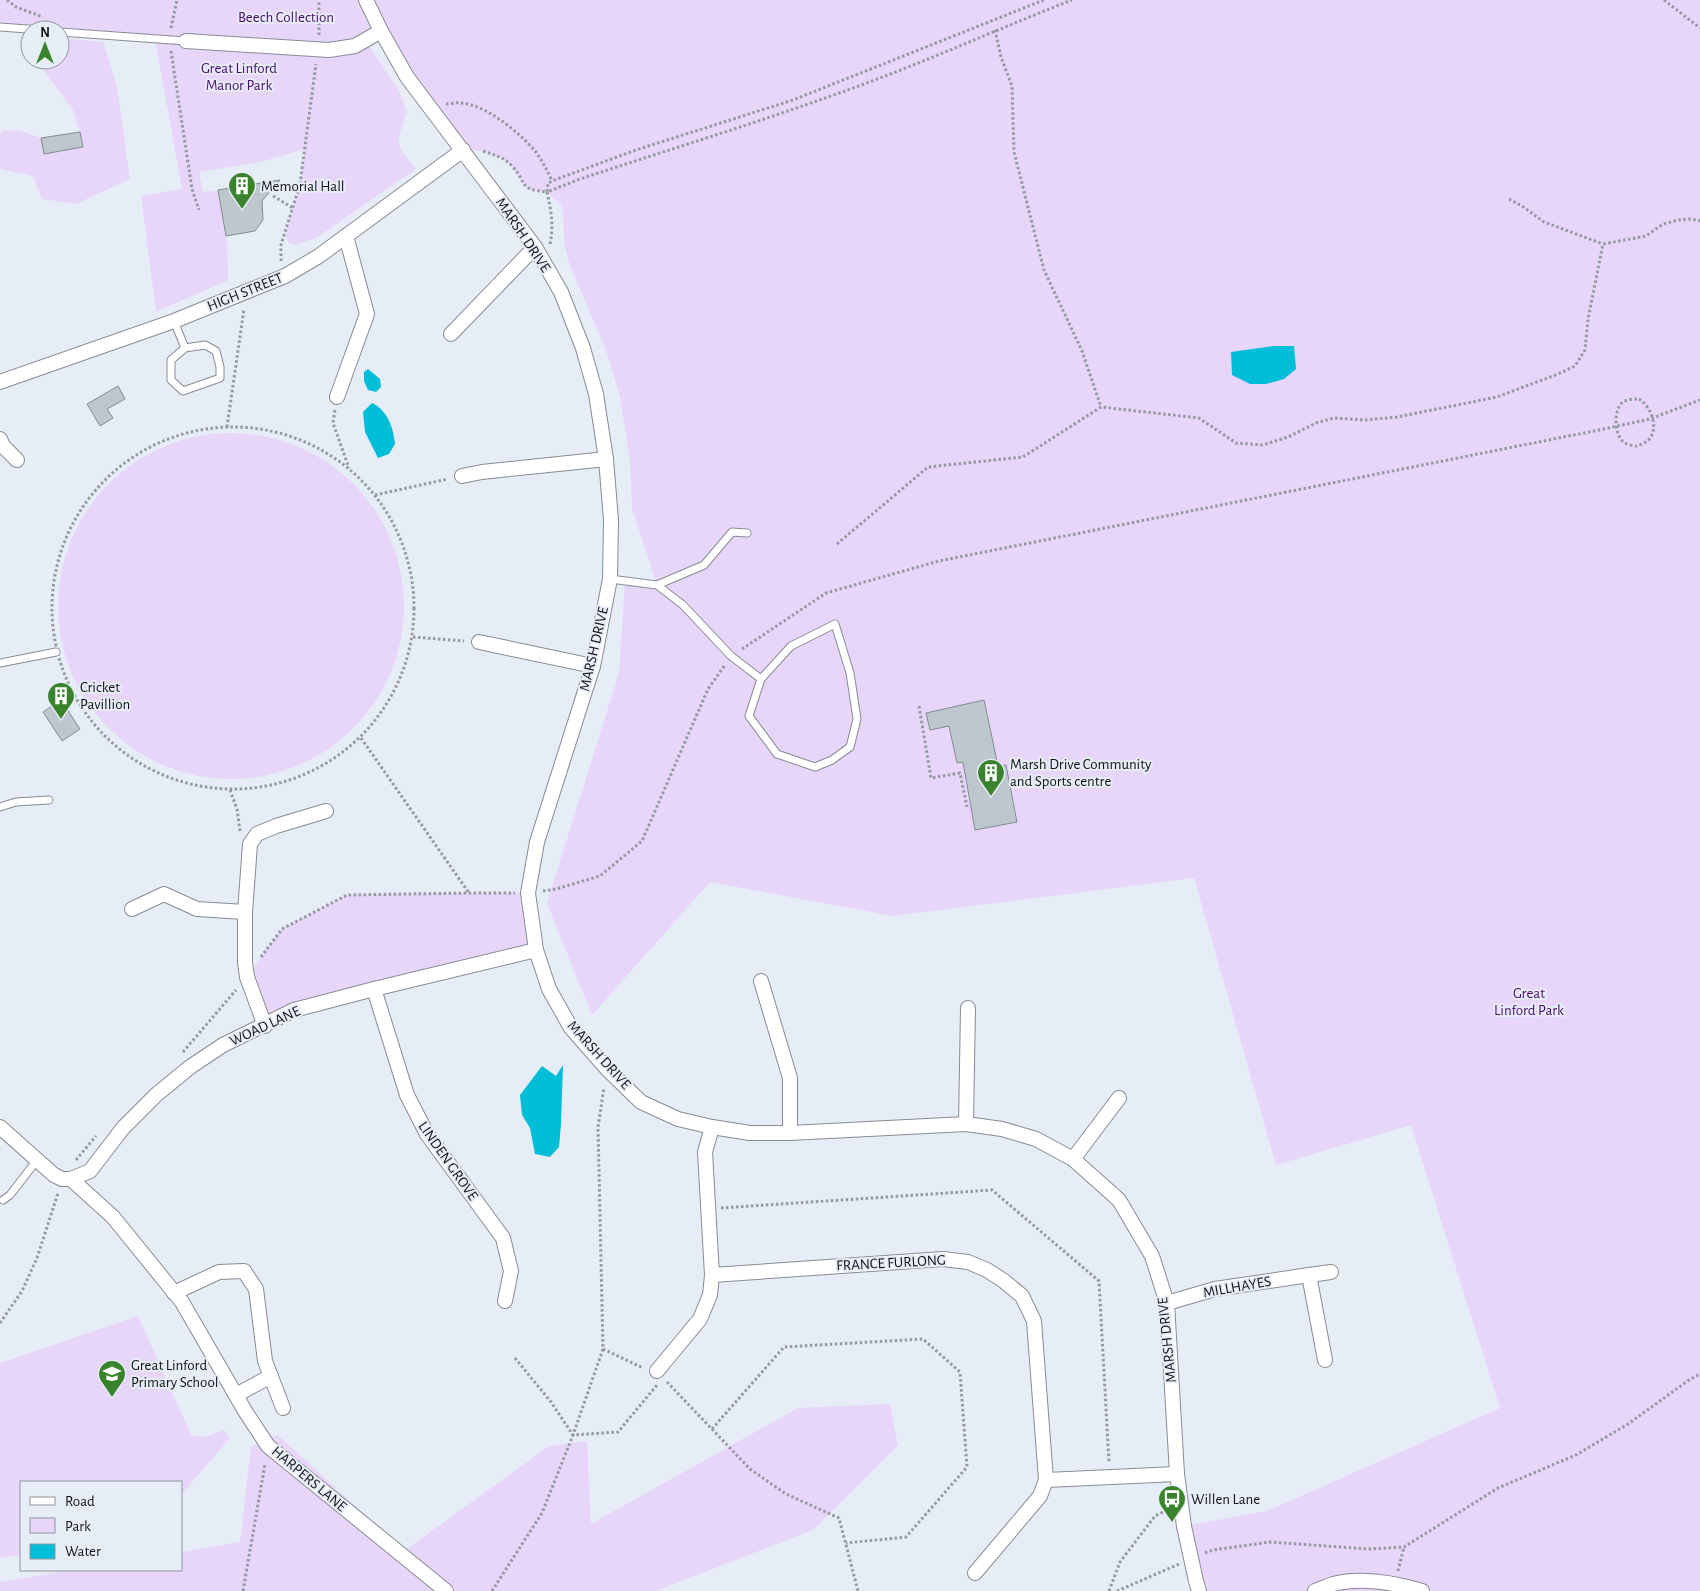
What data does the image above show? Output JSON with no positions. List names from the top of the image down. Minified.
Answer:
{"streets":{"street":["MARSH DRIVE","HIGH STREET","WOAD LANE","LINDEN GROVE","FRANCE FURLONG","MILLHAYES","HARPERS LANE"]},"crossings":[["MARSH DRIVE","HIGH STREET"],["MARSH DRIVE","WOAD LANE"],["MARSH DRIVE","MILLHAYES"],["WOAD LANE","LINDEN GROVE"],["WOAD LANE","HARPERS LANE"]],"parks":["Beech Collection","Great Linford Manor Park","Great Linford Park"],"places":{"building":["Memorial Hall","Cricket Pavillion","Marsh Drive Community and Sports centre"],"school or university":["Great Linford Primary School"],"bus stop":["Willen Lane"]},"legend":["Road","Park","Water"],"north":"top"}
